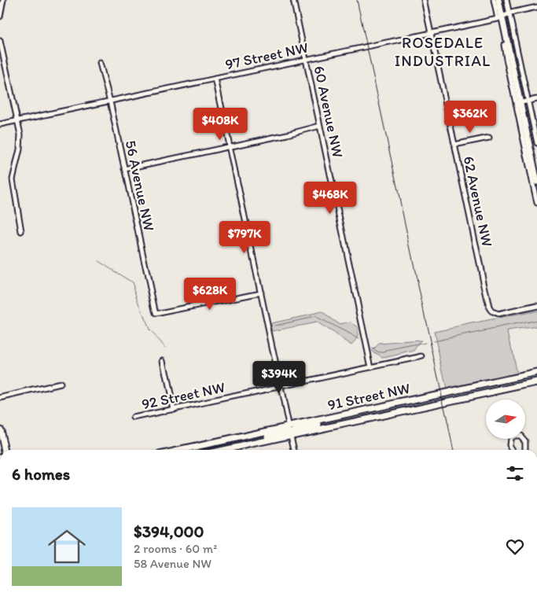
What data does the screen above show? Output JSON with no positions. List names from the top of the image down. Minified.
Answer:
{"streets":{"main road":["91 Street NW"],"street":["97 Street NW","60 Avenue NW","56 Avenue NW","62 Avenue NW","92 Street NW"]},"crossings":[["97 Street NW","60 Avenue NW"],["97 Street NW","56 Avenue NW"],["97 Street NW","62 Avenue NW"],["60 Avenue NW","92 Street NW"]],"districts":["ROSEDALE INDUSTRIAL"],"north":"right","page":{"price":["$362K","$408K","$468K","$797K","$628K","$394K"],"heading":"6 homes","list":[{"name":"$394,000","note":"2 rooms · 60 m² · 58 Avenue NW"}]}}
